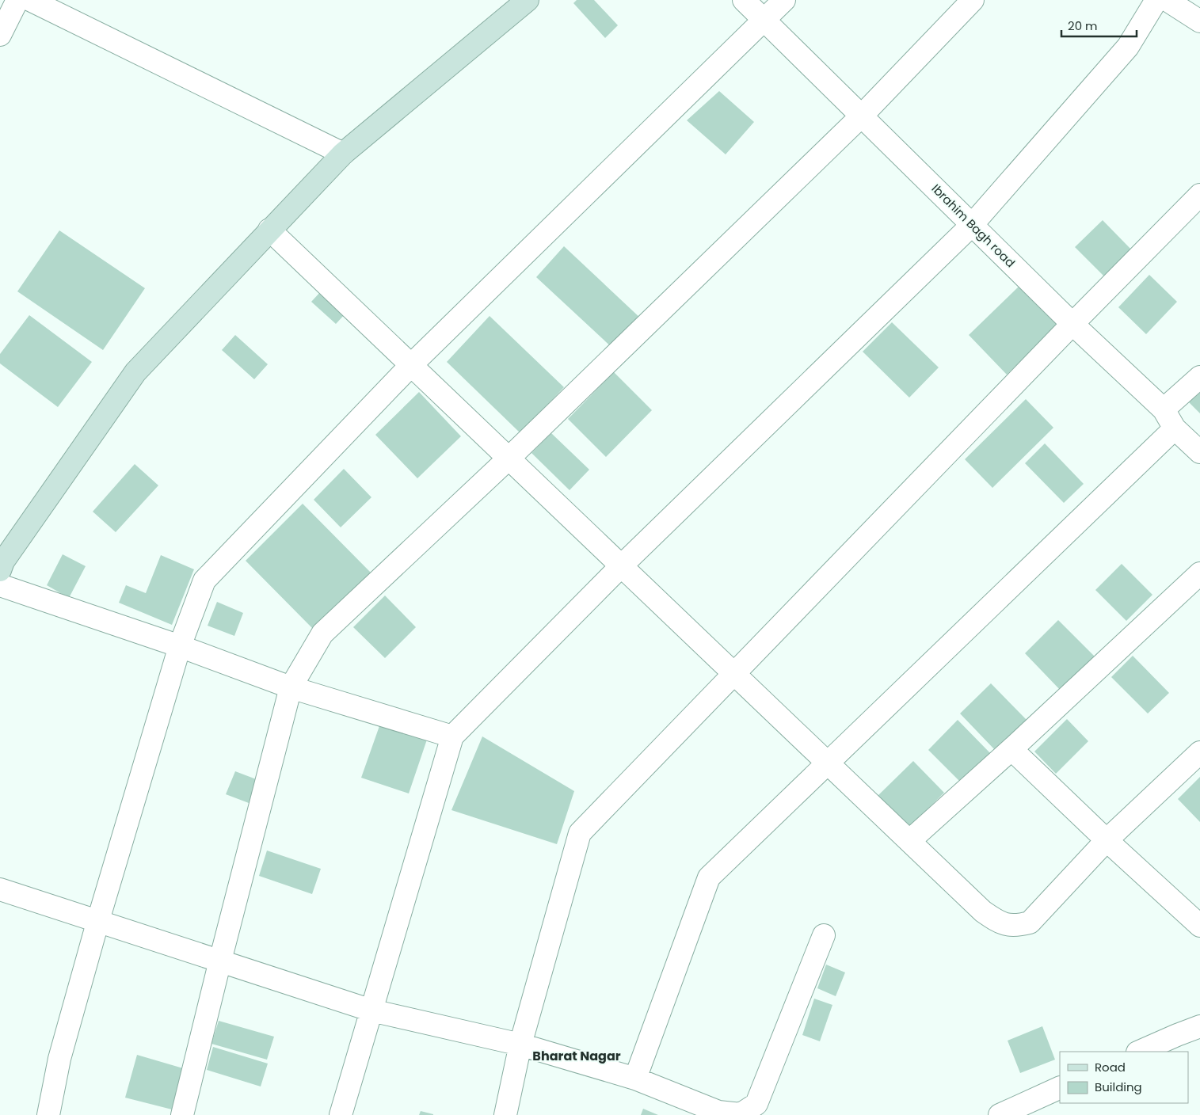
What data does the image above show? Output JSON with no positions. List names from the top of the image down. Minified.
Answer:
{"streets":{"street":["Ibrahim Bagh road"]},"districts":["Bharat Nagar"],"legend":["Road","Building"],"scale_bar":"20 m"}
